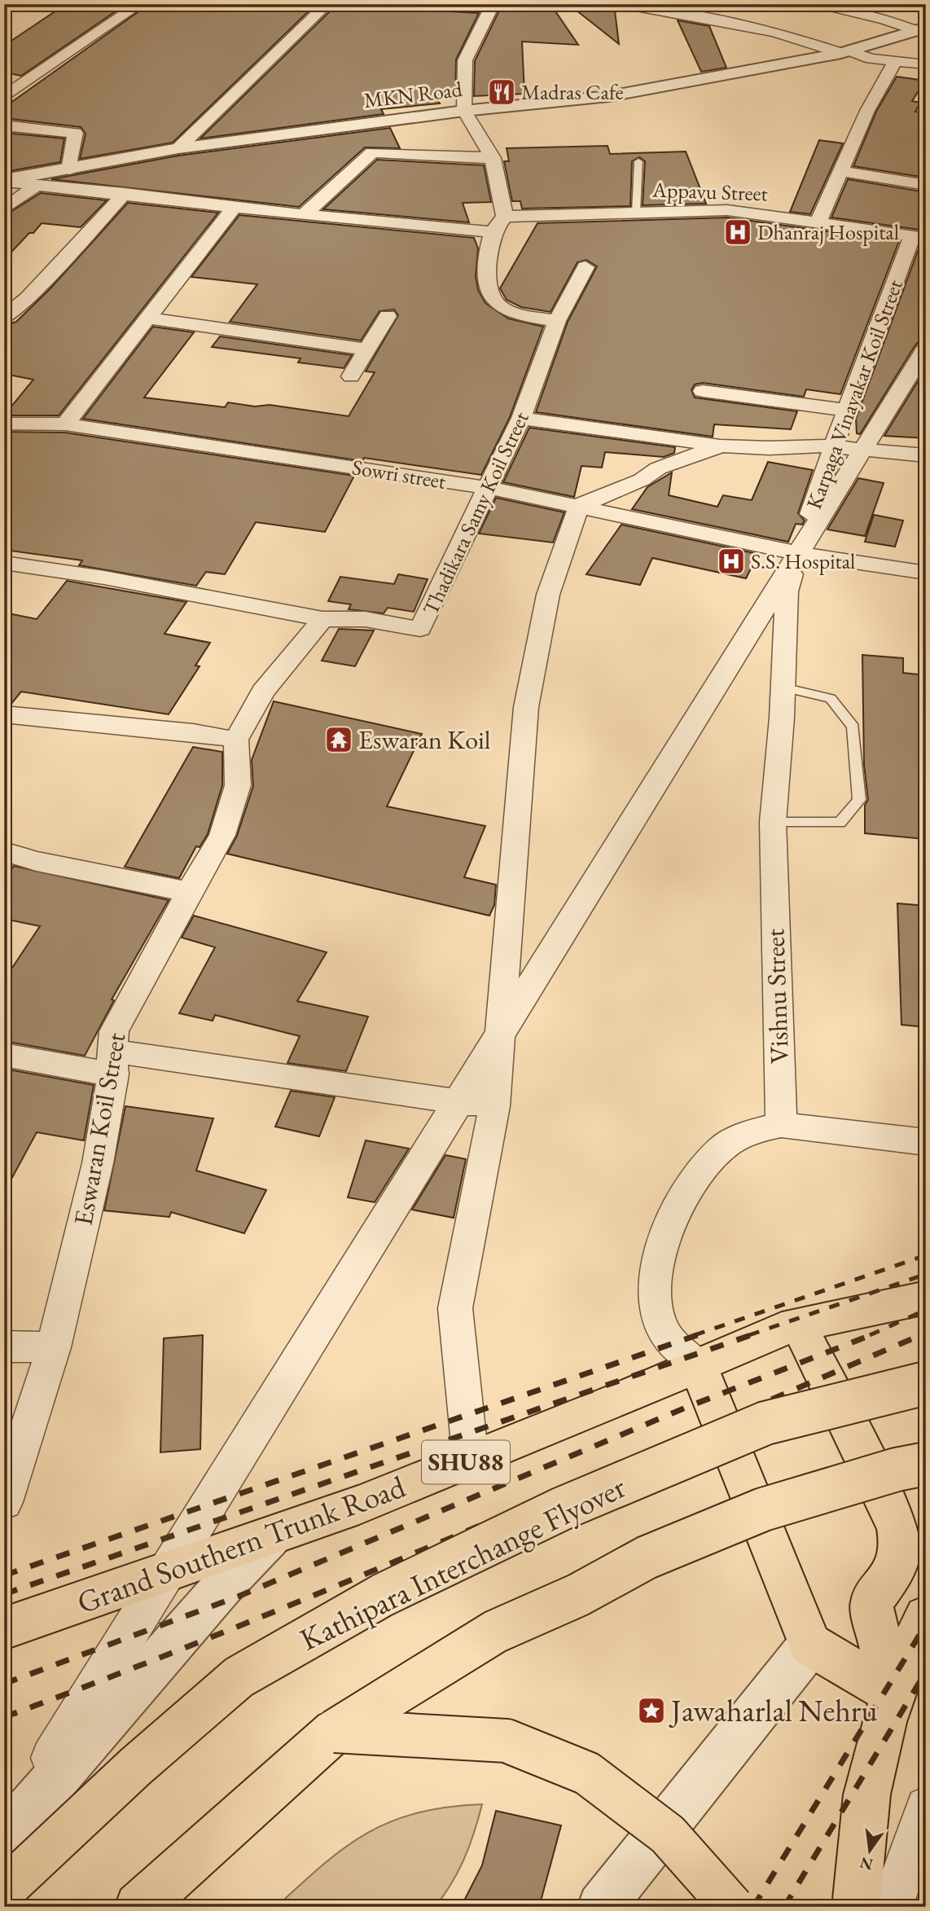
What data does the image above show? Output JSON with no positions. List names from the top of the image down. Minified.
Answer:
{"streets":{"main road":["SHU88","Grand Southern Trunk Road","Kathipara Interchange Flyover"],"street":["MKN Road","Appavu Street","Karpaga Vinayakar Koil Street","Sowri street","Thadikara Samy Koil Street","Vishnu Street","Eswaran Koil Street"]},"crossings":[["MKN Road","Appavu Street"],["Appavu Street","Karpaga Vinayakar Koil Street"],["Karpaga Vinayakar Koil Street","Sowri street"],["Karpaga Vinayakar Koil Street","Vishnu Street"],["Sowri street","Thadikara Samy Koil Street"],["Sowri street","Vishnu Street"]],"places":{"restaurant":["Madras Cafe"],"hospital":["Dhanraj Hospital","S.S. Hospital"],"temple":["Eswaran Koil"],"place":["Jawaharlal Nehru"]},"north":"bottom"}
